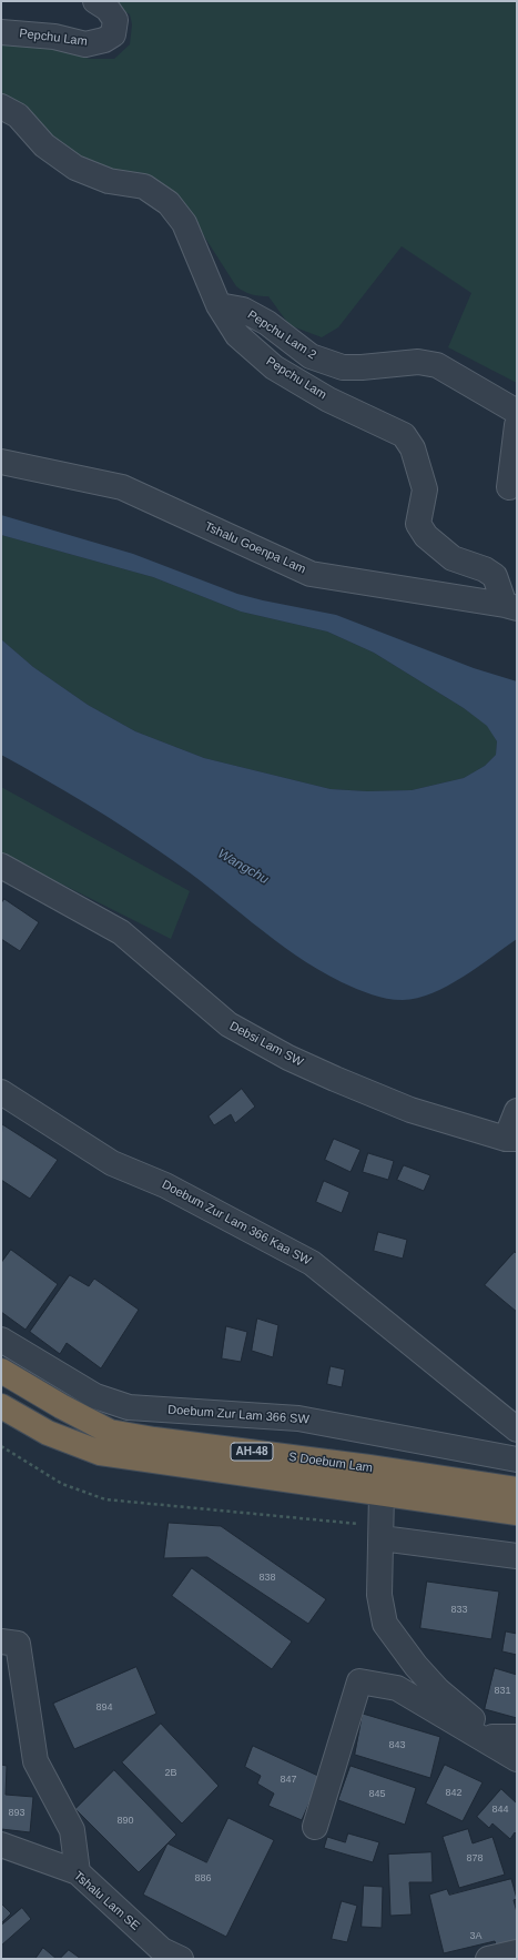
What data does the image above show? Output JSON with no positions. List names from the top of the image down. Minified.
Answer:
{"streets":{"highway":["AH-48","S Doebum Lam"],"street":["Pepchu Lam","Pepchu Lam 2","Tshalu Goenpa Lam","Debsi Lam SW","Doebum Zur Lam 366 Kaa SW","Doebum Zur Lam 366 SW","Tshalu Lam SE"]},"crossings":[["Pepchu Lam","Pepchu Lam 2"],["Pepchu Lam","Tshalu Goenpa Lam"]],"water":["Wangchu"],"house_numbers":["838","833","831","894","843","2B","847","842","845","844","893","890","878","886","3A"]}
